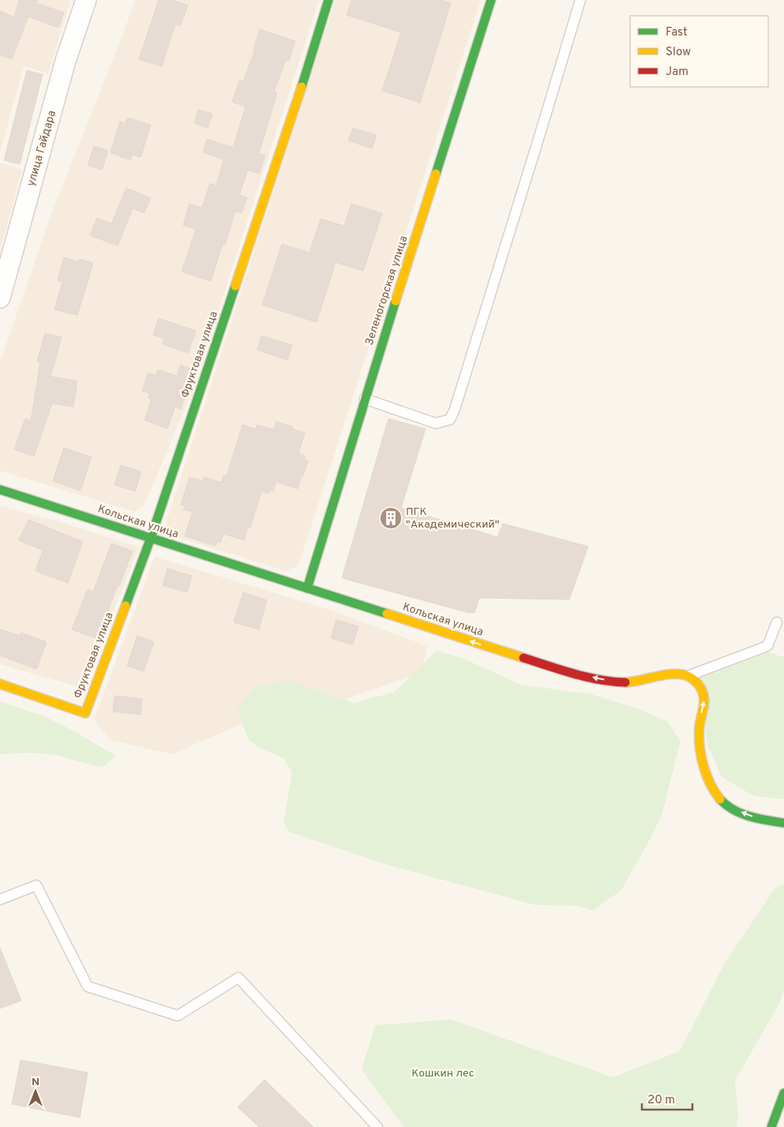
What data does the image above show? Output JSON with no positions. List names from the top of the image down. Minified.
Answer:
{"streets":{"street":["улица Гайдара","Зеленогорская улица","Фруктовая улица","Кольская улица"]},"crossings":[["Зеленогорская улица","Кольская улица"],["Фруктовая улица","Кольская улица"]],"one_way":["Кольская улица"],"parks":["Кошкин лес"],"places":{"building":["ПГК \"Академический\""]},"legend":["Fast","Slow","Jam"],"scale_bar":"20 m","north":"top"}
